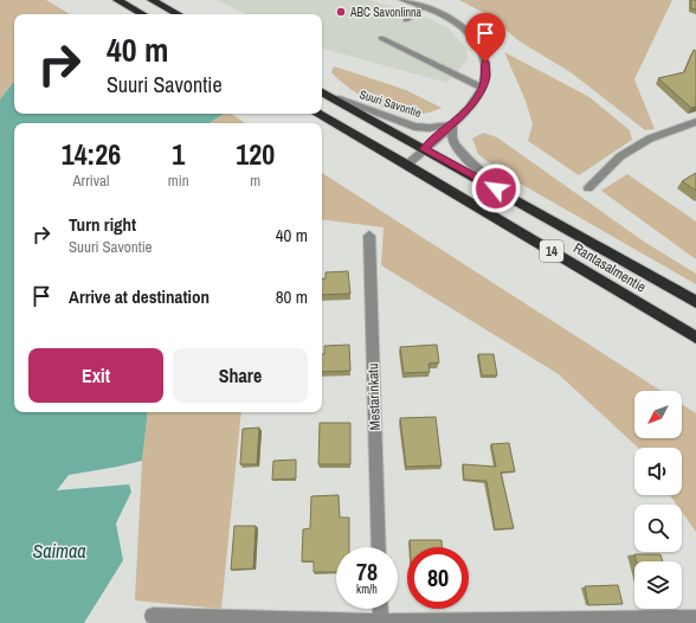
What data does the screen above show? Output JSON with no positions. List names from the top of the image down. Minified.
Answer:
{"streets":{"highway":["14","Rantasalmentie"],"street":["Suuri Savontie","Mestarinkatu"]},"crossings":[["Suuri Savontie","Rantasalmentie"]],"water":["Saimaa"],"places":["ABC Savonlinna"],"north":"bottom left","page":{"turn":["40 m","Suuri Savontie"],"eta":["14:26","Arrival","1","min","120","m"],"list":[{"name":"Turn right","note":"Suuri Savontie","value":"40 m"},{"name":"Arrive at destination","value":"80 m"}],"buttons":["Exit","Share"],"speed":"78 km/h","limit":"80"}}
